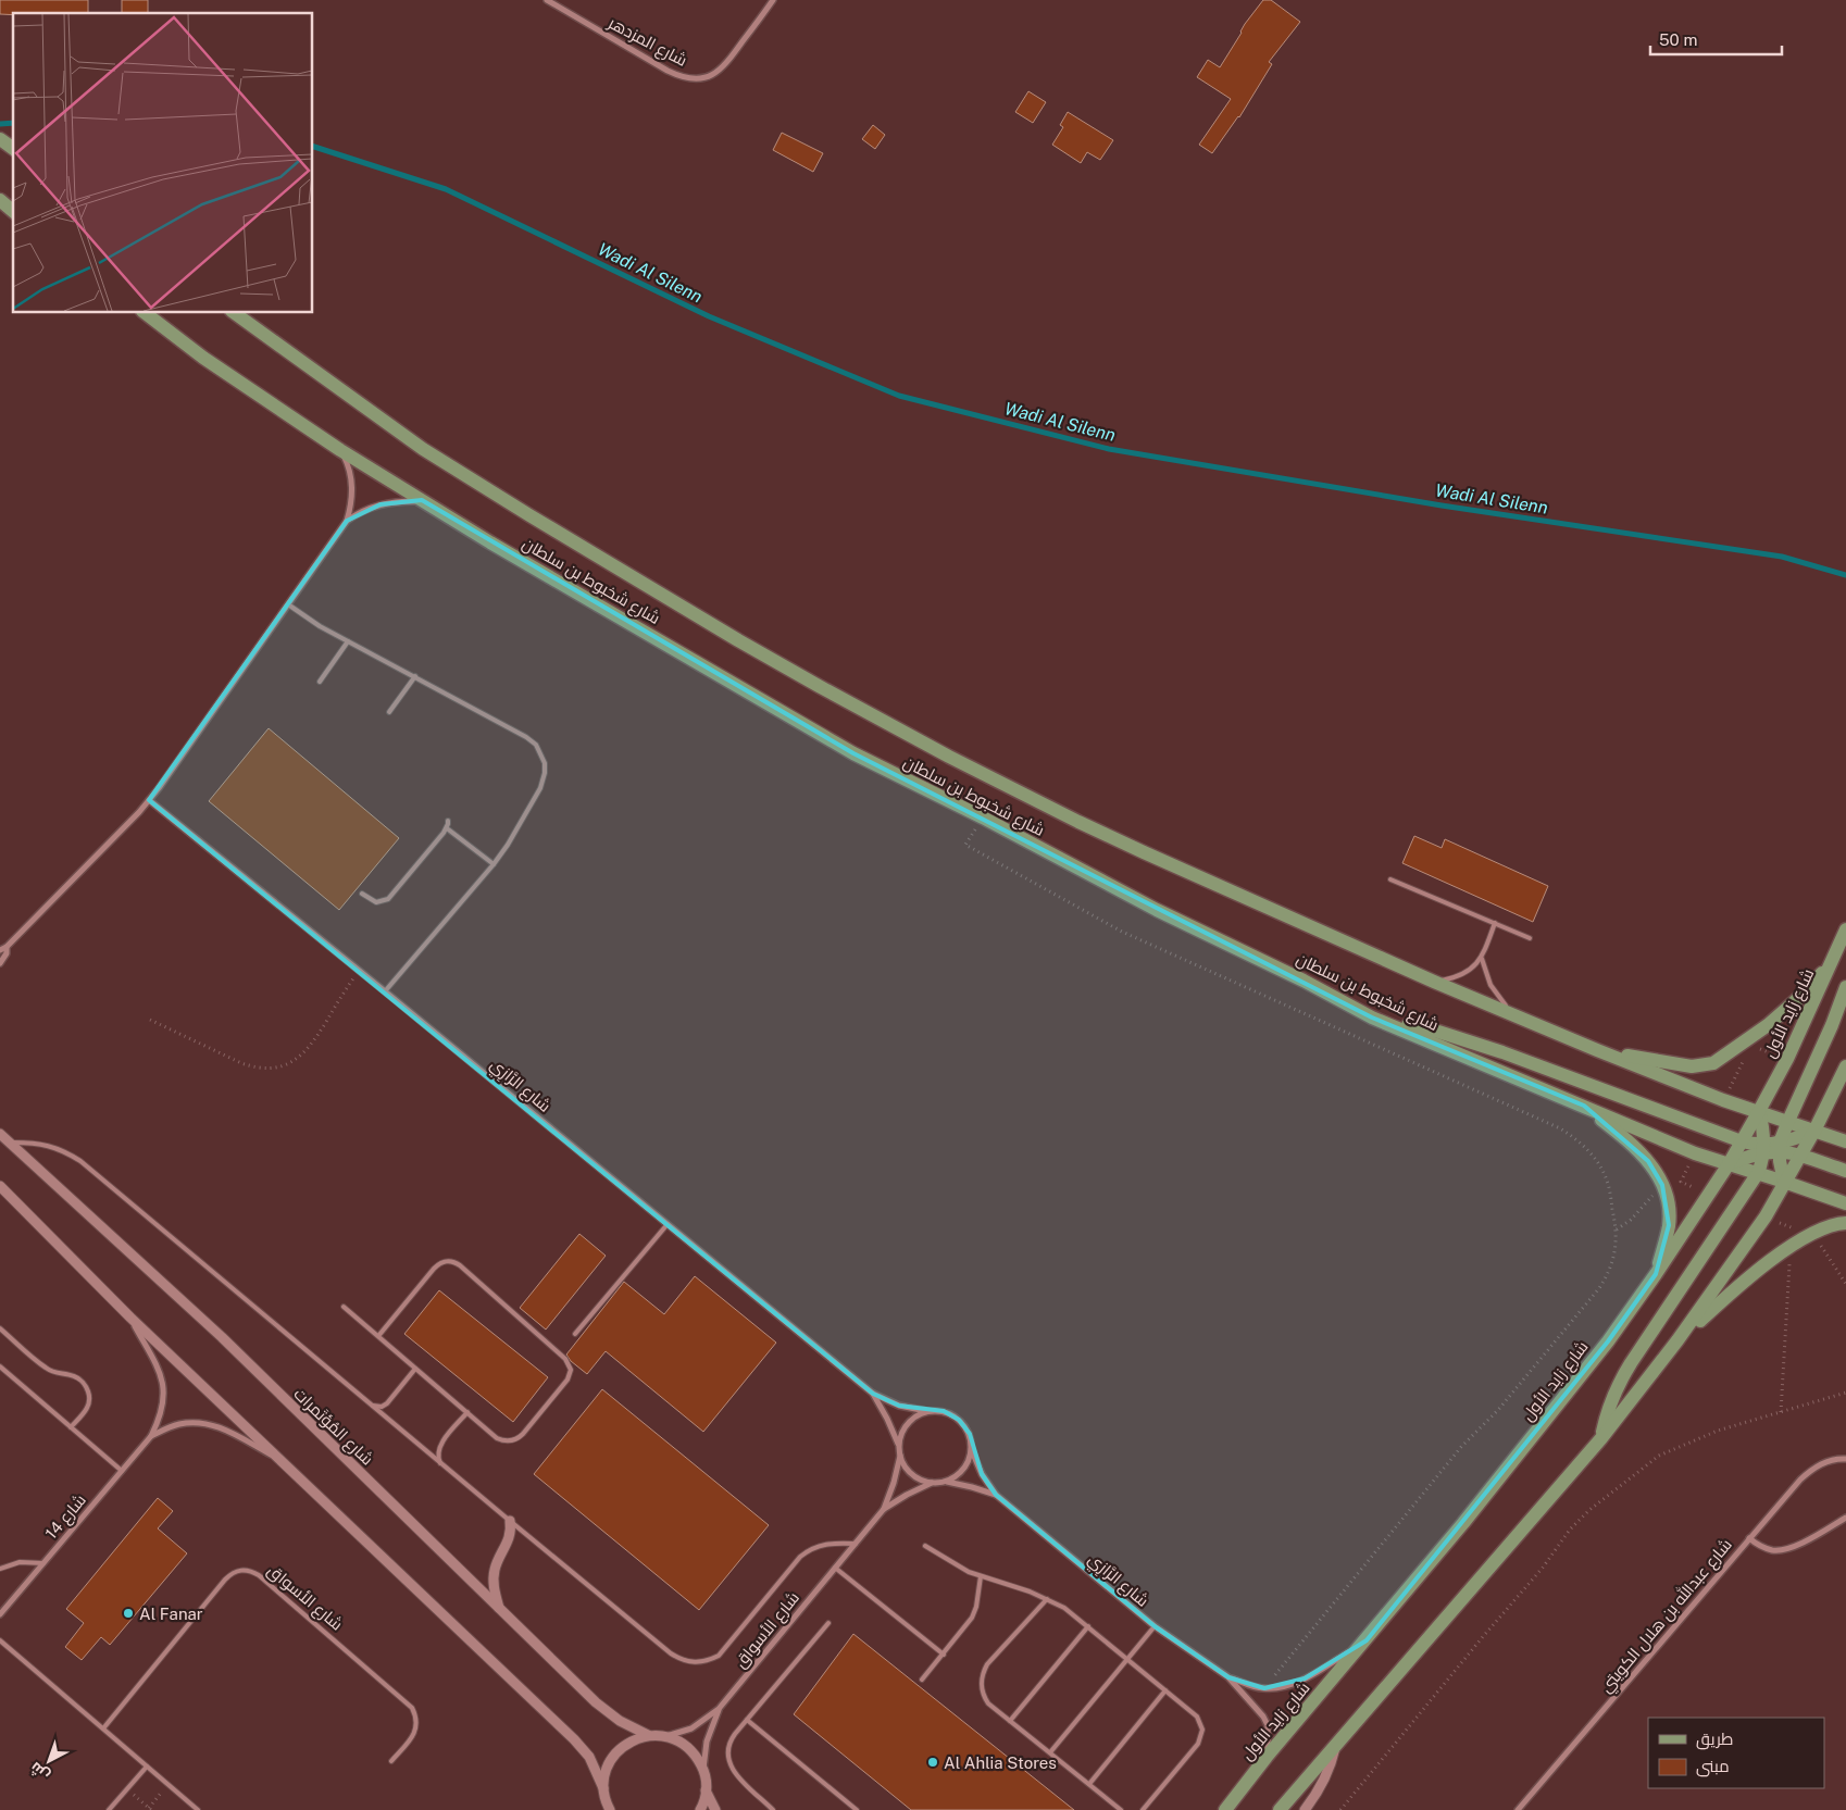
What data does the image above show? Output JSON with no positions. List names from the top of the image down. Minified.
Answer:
{"streets":{"main road":["شارع شخبوط بن سلطان","شارع زايد الأول"],"street":["شارع المزدهر","شارع الرَّازِي","شارع المُؤتَمرات","شارع 14","شارع الأسواق","شارع عبدالله بن هلال الكويتي"]},"crossings":[["شارع شخبوط بن سلطان","شارع زايد الأول"],["شارع زايد الأول","شارع الرَّازِي"],["شارع الرَّازِي","شارع الأسواق"]],"water":["Wadi Al Silenn"],"places":["Al Fanar","Al Ahlia Stores"],"legend":["طريق","مبنى"],"scale_bar":"50 m","north":"bottom left"}
